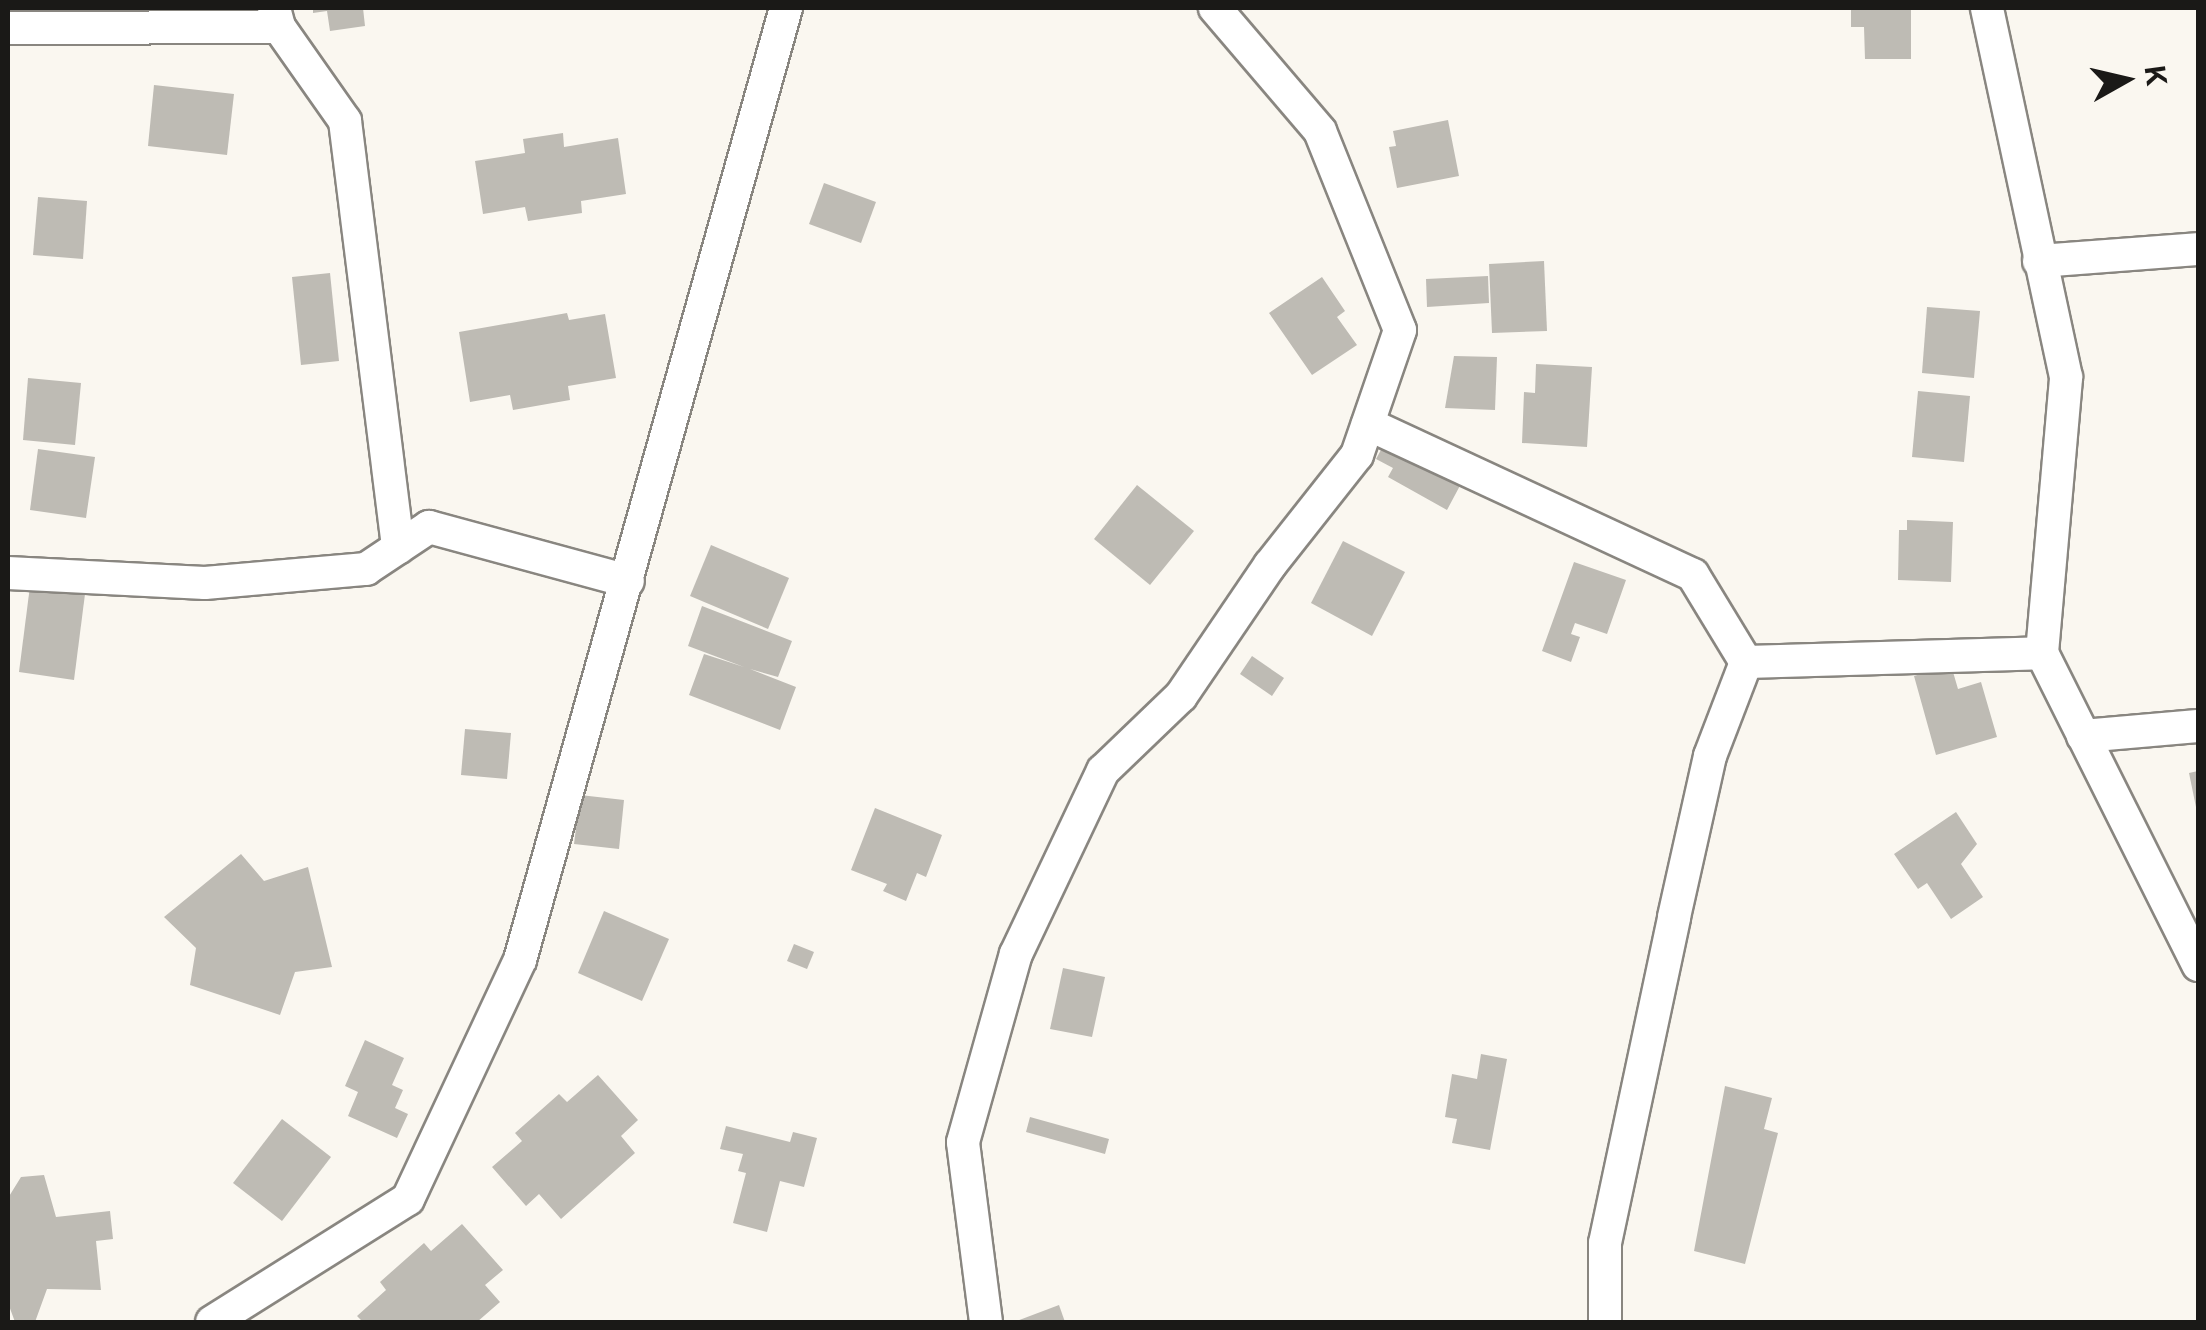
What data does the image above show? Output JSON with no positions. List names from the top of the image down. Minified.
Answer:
{"north":"right"}
